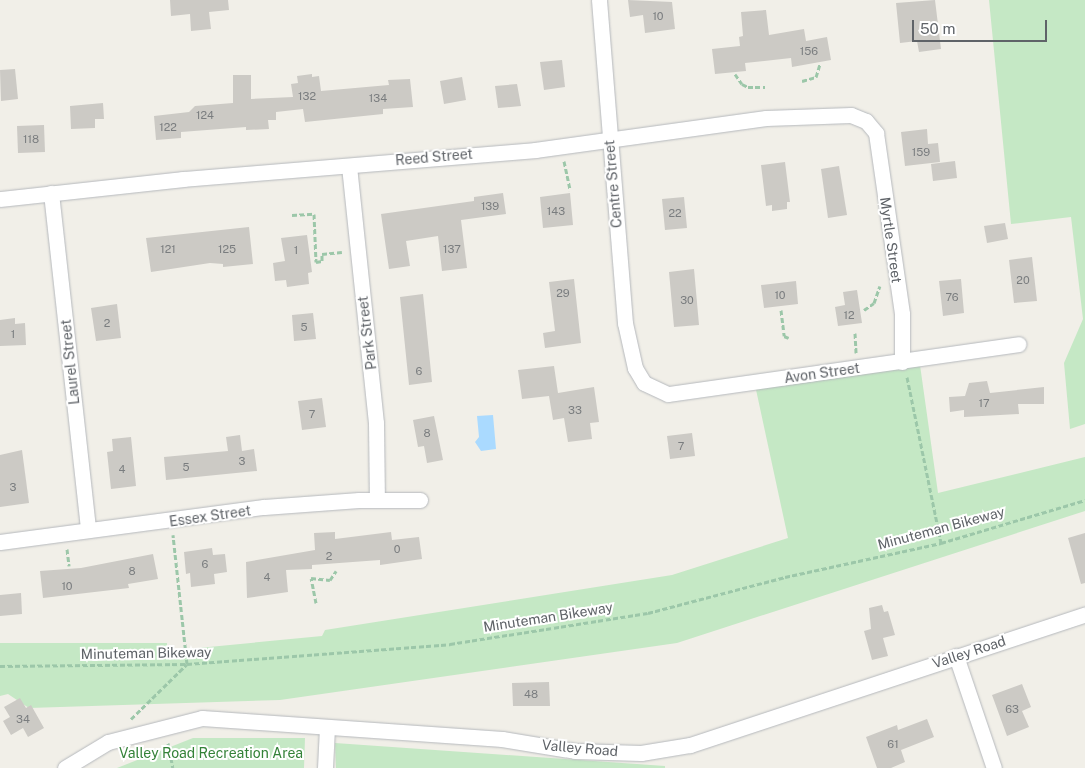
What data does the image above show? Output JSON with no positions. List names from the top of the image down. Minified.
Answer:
{"streets":{"street":["Reed Street","Centre Street","Myrtle Street","Park Street","Laurel Street","Avon Street","Essex Street","Valley Road"],"path":["Minuteman Bikeway"]},"crossings":[["Reed Street","Centre Street"],["Reed Street","Myrtle Street"],["Reed Street","Park Street"],["Reed Street","Laurel Street"],["Centre Street","Avon Street"],["Myrtle Street","Avon Street"],["Park Street","Essex Street"],["Laurel Street","Essex Street"]],"parks":["Valley Road Recreation Area"],"house_numbers":["10","156","132","134","124","122","118","159","139","143","22","121","125","137","1","20","29","10","76","30","12","2","5","1","6","17","33","7","8","7","3","5","4","3","0","2","6","8","4","10","48","63","34","61"],"scale_bar":"50 m"}
